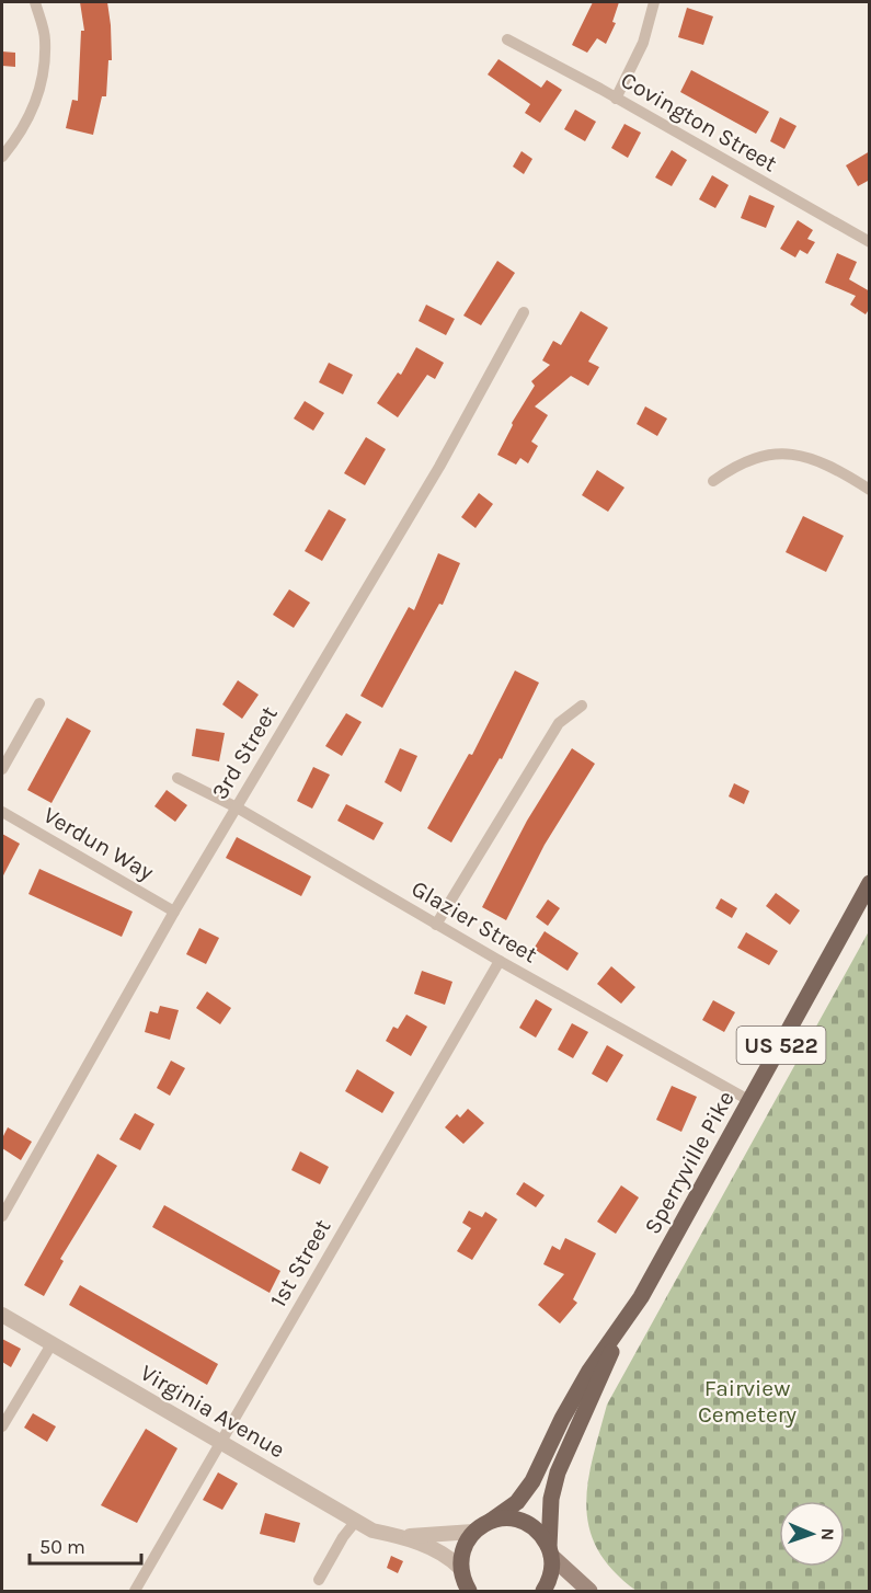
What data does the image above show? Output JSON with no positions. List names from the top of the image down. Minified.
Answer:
{"streets":{"main road":["US 522","Sperryville Pike"],"street":["Covington Street","3rd Street","Verdun Way","Glazier Street","1st Street","Virginia Avenue"]},"crossings":[["3rd Street","Verdun Way"],["3rd Street","Glazier Street"],["Glazier Street","Sperryville Pike"],["Glazier Street","1st Street"],["US 522","Sperryville Pike"],["US 522","Virginia Avenue"],["1st Street","Virginia Avenue"]],"parks":["Fairview Cemetery"],"scale_bar":"50 m","north":"right"}
